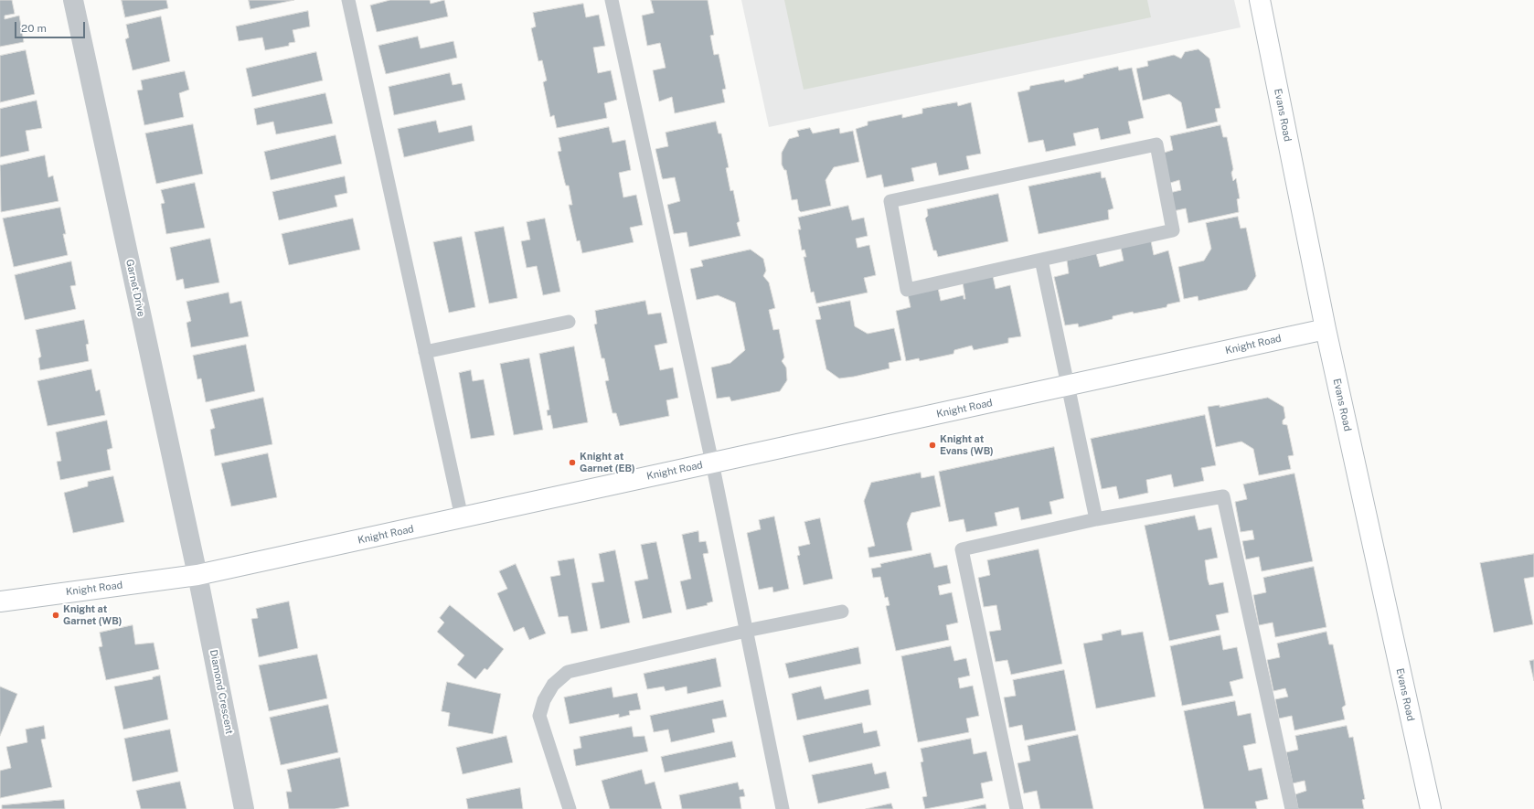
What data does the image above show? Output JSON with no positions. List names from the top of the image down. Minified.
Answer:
{"streets":{"street":["Evans Road","Garnet Drive","Knight Road","Diamond Crescent"]},"crossings":[["Evans Road","Knight Road"],["Garnet Drive","Knight Road"],["Garnet Drive","Diamond Crescent"],["Knight Road","Diamond Crescent"]],"places":["Knight at Evans (WB)","Knight at Garnet (EB)","Knight at Garnet (WB)"],"scale_bar":"20 m"}
